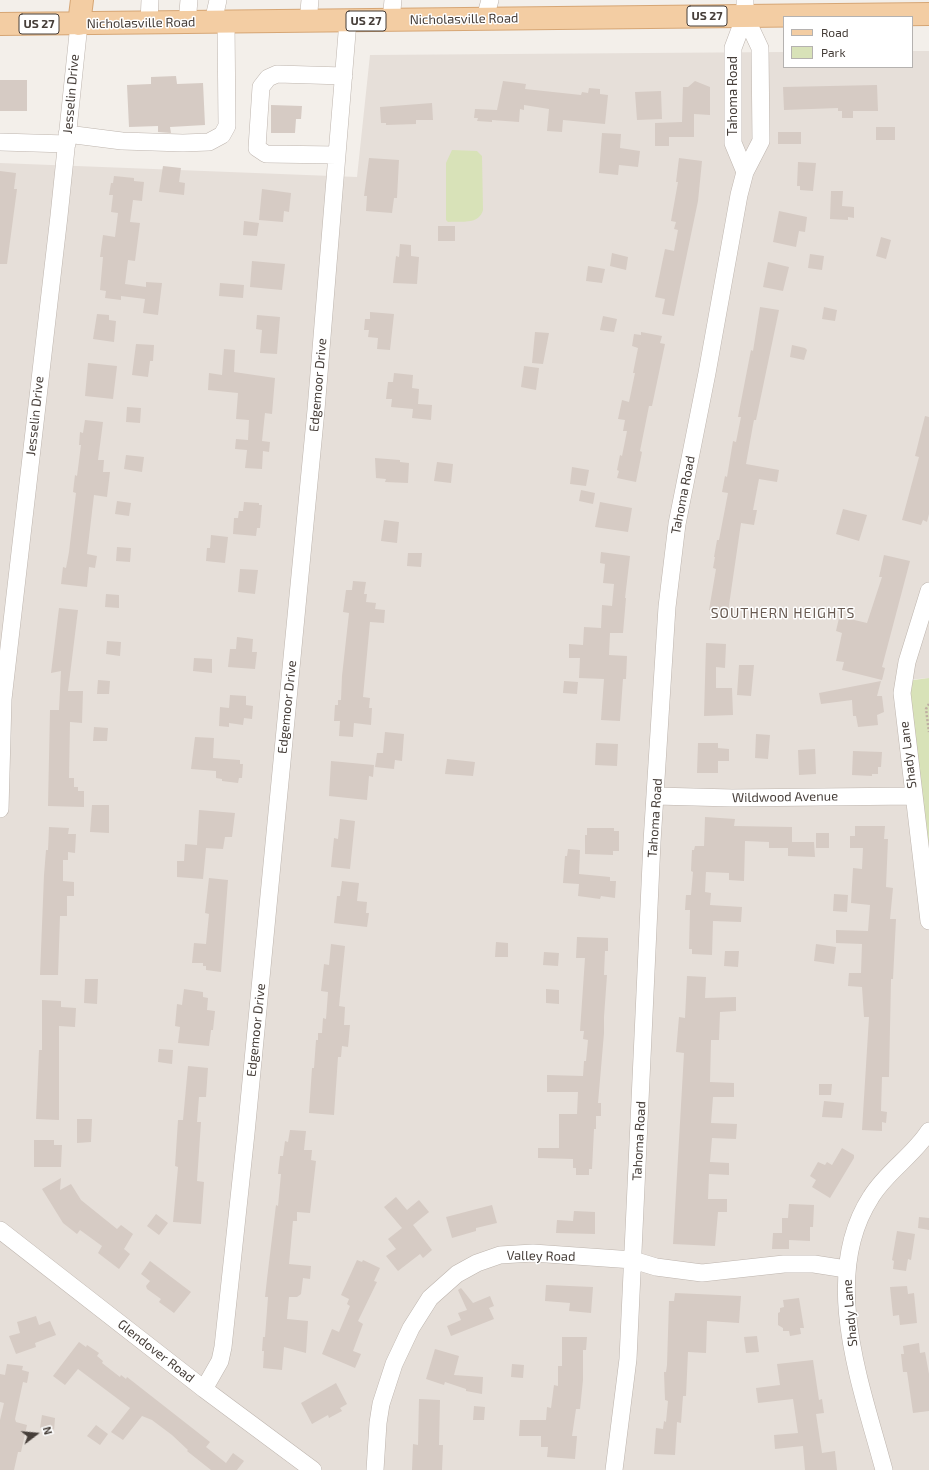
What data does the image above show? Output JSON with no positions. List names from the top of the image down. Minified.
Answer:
{"streets":{"main road":["US 27","Nicholasville Road"],"street":["Jesselin Drive","Tahoma Road","Edgemoor Drive","Shady Lane","Wildwood Avenue","Valley Road","Glendover Road"]},"crossings":[["Nicholasville Road","Jesselin Drive"],["Nicholasville Road","Tahoma Road"],["Nicholasville Road","Edgemoor Drive"],["Tahoma Road","Wildwood Avenue"],["Tahoma Road","Valley Road"],["Edgemoor Drive","Glendover Road"],["Shady Lane","Wildwood Avenue"],["Shady Lane","Valley Road"]],"districts":["SOUTHERN HEIGHTS"],"legend":["Road","Park"],"north":"right"}
